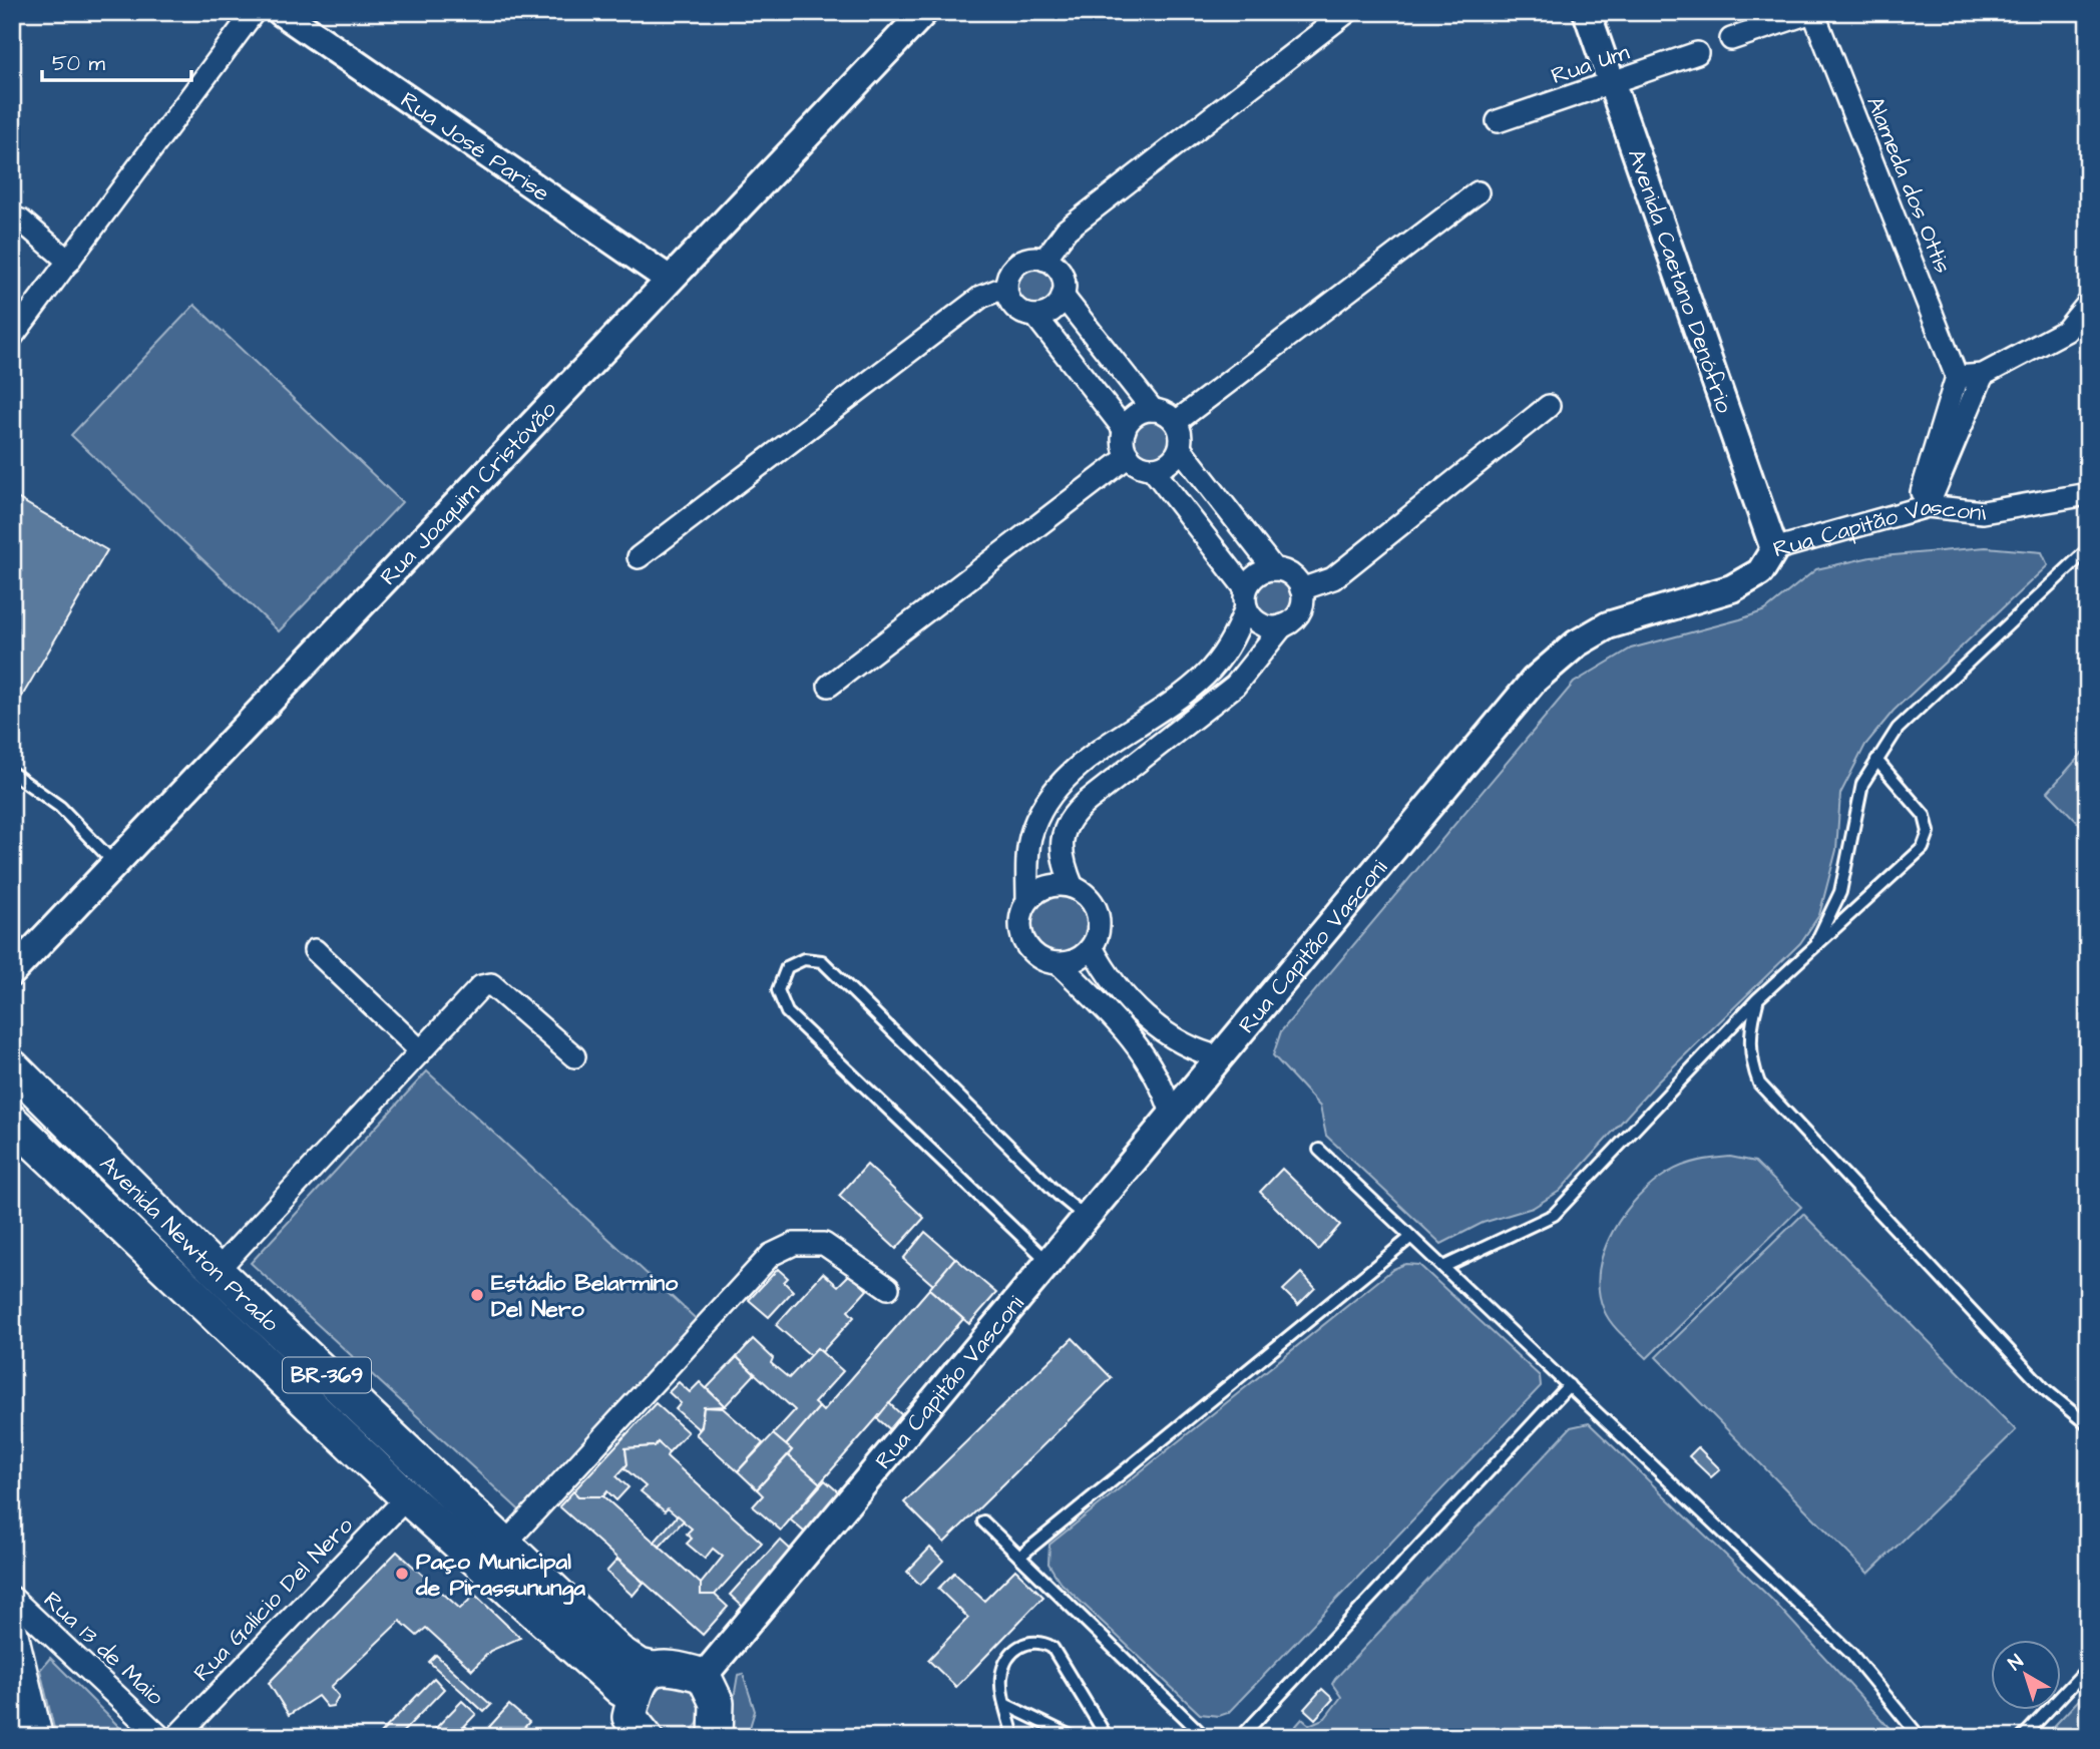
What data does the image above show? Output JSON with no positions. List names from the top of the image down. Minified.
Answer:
{"streets":{"main road":["Avenida Newton Prado","BR-369"],"street":["Rua Um","Rua José Parise","Alameda dos Ottis","Avenida Caetano Denófrio","Rua Joaquim Cristóvão","Rua Capitão Vasconi","Rua Galício Del Nero","Rua 13 de Maio"]},"crossings":[["Rua Um","Avenida Caetano Denófrio"],["Rua José Parise","Rua Joaquim Cristóvão"],["Avenida Caetano Denófrio","Rua Capitão Vasconi"],["Rua Capitão Vasconi","BR-369"],["Avenida Newton Prado","BR-369"],["Avenida Newton Prado","Rua Galício Del Nero"]],"places":["Estádio Belarmino Del Nero","Paço Municipal de Pirassununga"],"scale_bar":"50 m","north":"top left"}
